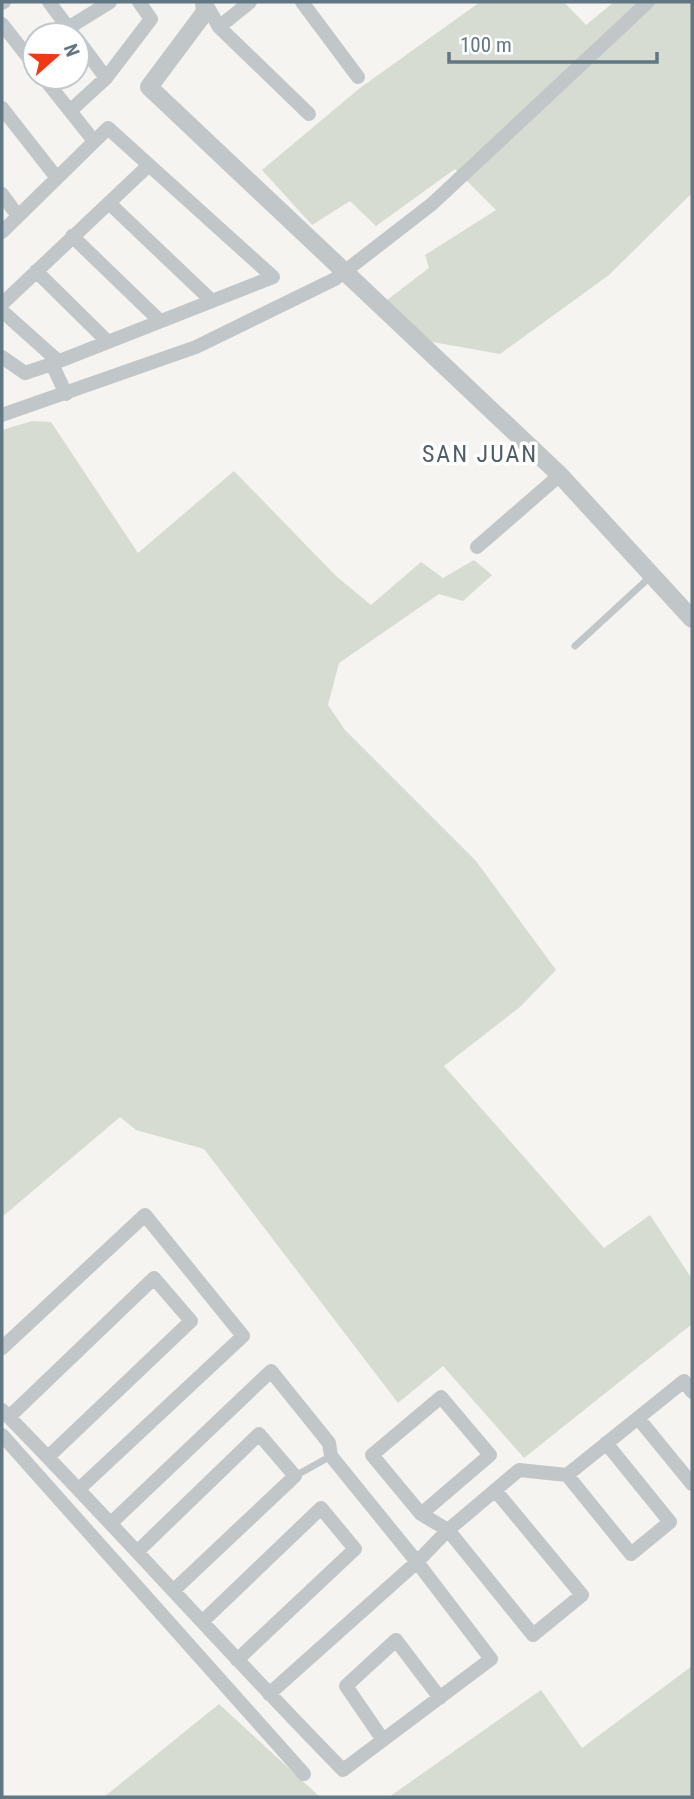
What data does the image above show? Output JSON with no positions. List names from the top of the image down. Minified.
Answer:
{"districts":["SAN JUAN"],"scale_bar":"100 m","north":"right"}
